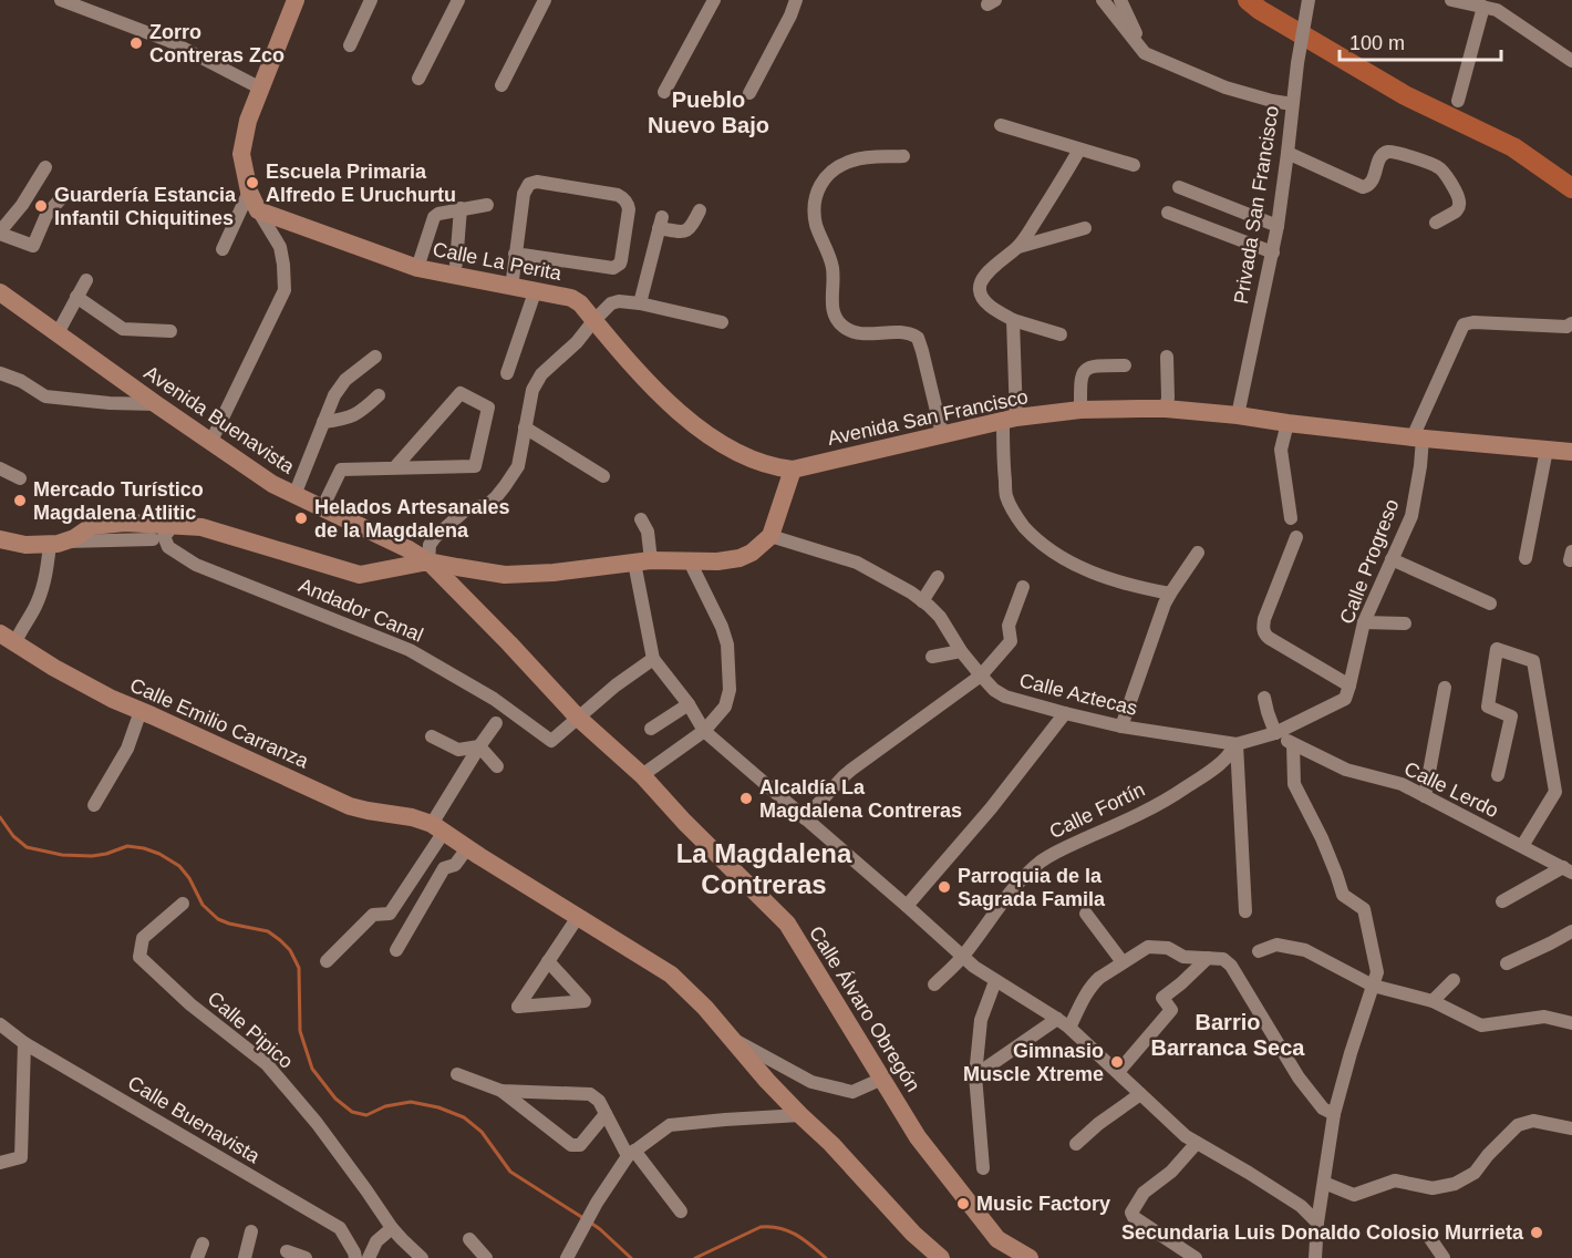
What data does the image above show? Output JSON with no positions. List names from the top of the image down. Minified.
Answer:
{"streets":{"street":["Privada San Francisco","Calle La Perita","Avenida San Francisco","Avenida Buenavista","Calle Progreso","Andador Canal","Calle Aztecas","Calle Emilio Carranza","Calle Lerdo","Calle Fortín","Calle Álvaro Obregón","Calle Pipico","Calle Buenavista"]},"crossings":[["Privada San Francisco","Avenida San Francisco"],["Calle La Perita","Avenida San Francisco"],["Avenida San Francisco","Calle Progreso"],["Avenida Buenavista","Calle Álvaro Obregón"],["Andador Canal","Calle Álvaro Obregón"],["Calle Aztecas","Calle Lerdo"],["Calle Aztecas","Calle Fortín"]],"districts":["Pueblo Nuevo Bajo","La Magdalena Contreras","Barrio Barranca Seca"],"places":["Zorro Contreras Zco","Escuela Primaria Alfredo E Uruchurtu","Guardería Estancia Infantil Chiquitines","Mercado Turístico Magdalena Atlitic","Helados Artesanales de la Magdalena","Alcaldía La Magdalena Contreras","Parroquia de la Sagrada Famila","Gimnasio Muscle Xtreme","Music Factory","Secundaria Luis Donaldo Colosio Murrieta"],"scale_bar":"100 m"}
